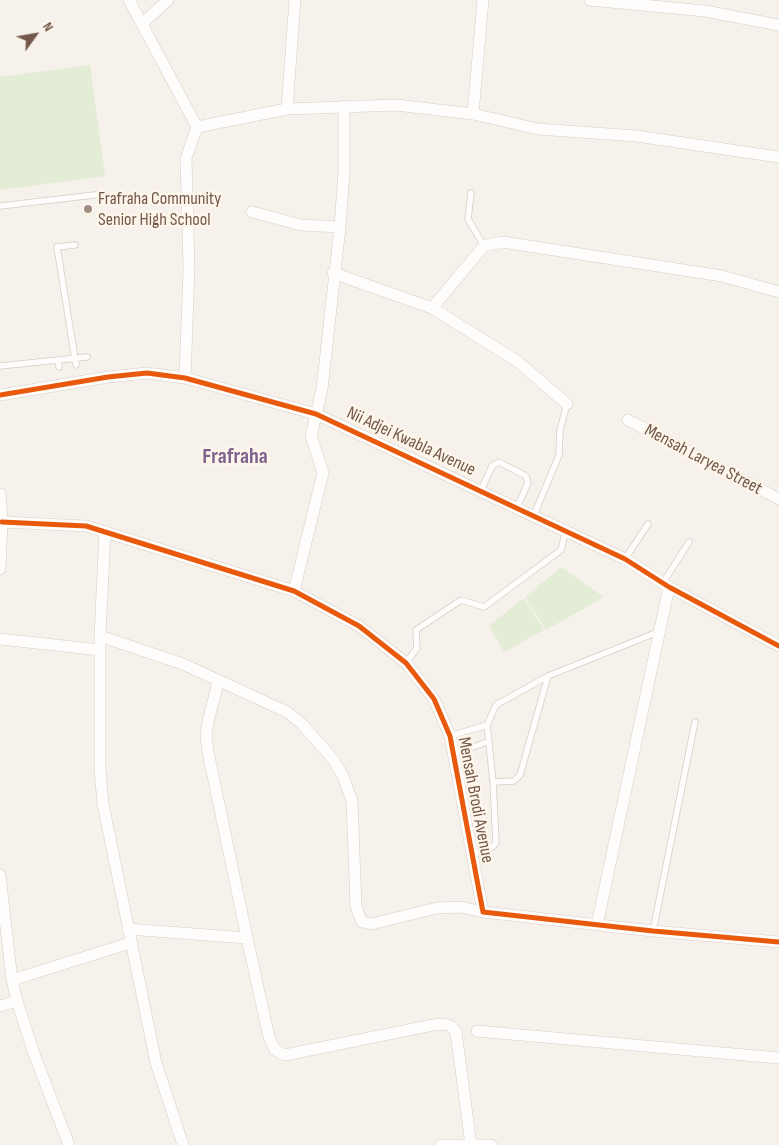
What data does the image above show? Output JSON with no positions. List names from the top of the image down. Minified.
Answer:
{"streets":{"street":["Nii Adjei Kwabla Avenue","Mensah Laryea Street","Mensah Brodi Avenue"]},"districts":["Frafraha"],"places":["Frafraha Community Senior High School"],"north":"top right"}
